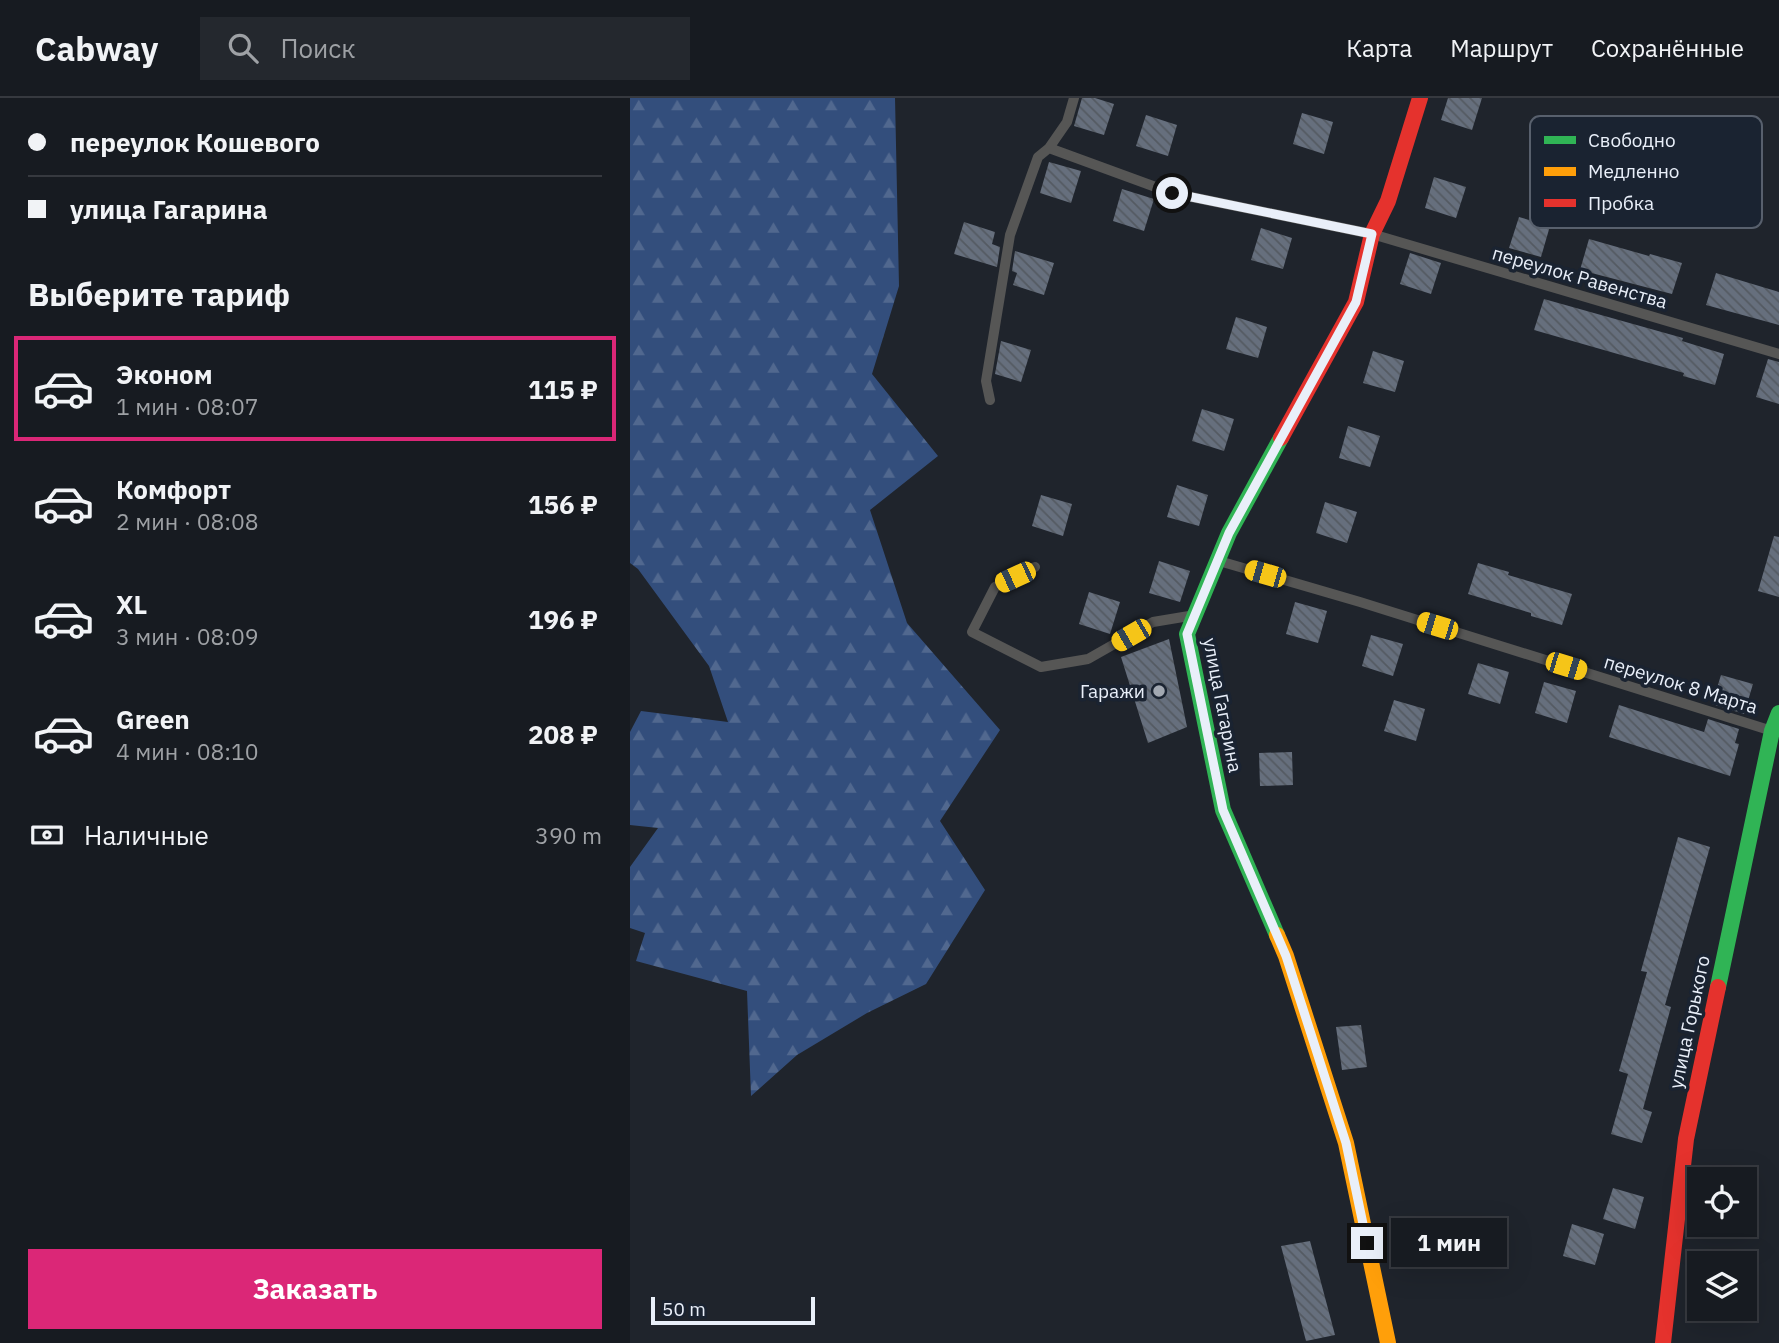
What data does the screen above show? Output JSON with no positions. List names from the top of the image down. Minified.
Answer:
{"streets":{"street":["улица Гагарина","улица Горького"],"lane":["переулок Равенства","переулок 8 Марта"]},"crossings":[["переулок Равенства","улица Гагарина"],["переулок 8 Марта","улица Гагарина"],["переулок 8 Марта","улица Горького"]],"places":["Гаражи"],"legend":["Свободно","Медленно","Пробка"],"scale_bar":"50 m","page":{"header":"Cabway","search":"Поиск","nav":["Карта","Маршрут","Сохранённые"],"banner":["переулок Кошевого","улица Гагарина"],"heading":"Выберите тариф","list":[{"name":"Эконом","note":"1 мин · 08:07","value":"115 ₽"},{"name":"Комфорт","note":"2 мин · 08:08","value":"156 ₽"},{"name":"XL","note":"3 мин · 08:09","value":"196 ₽"},{"name":"Green","note":"4 мин · 08:10","value":"208 ₽"}],"pay":["Наличные","390 m"],"bubble":"1 мин","buttons":"Заказать","scale":"50 m"}}
